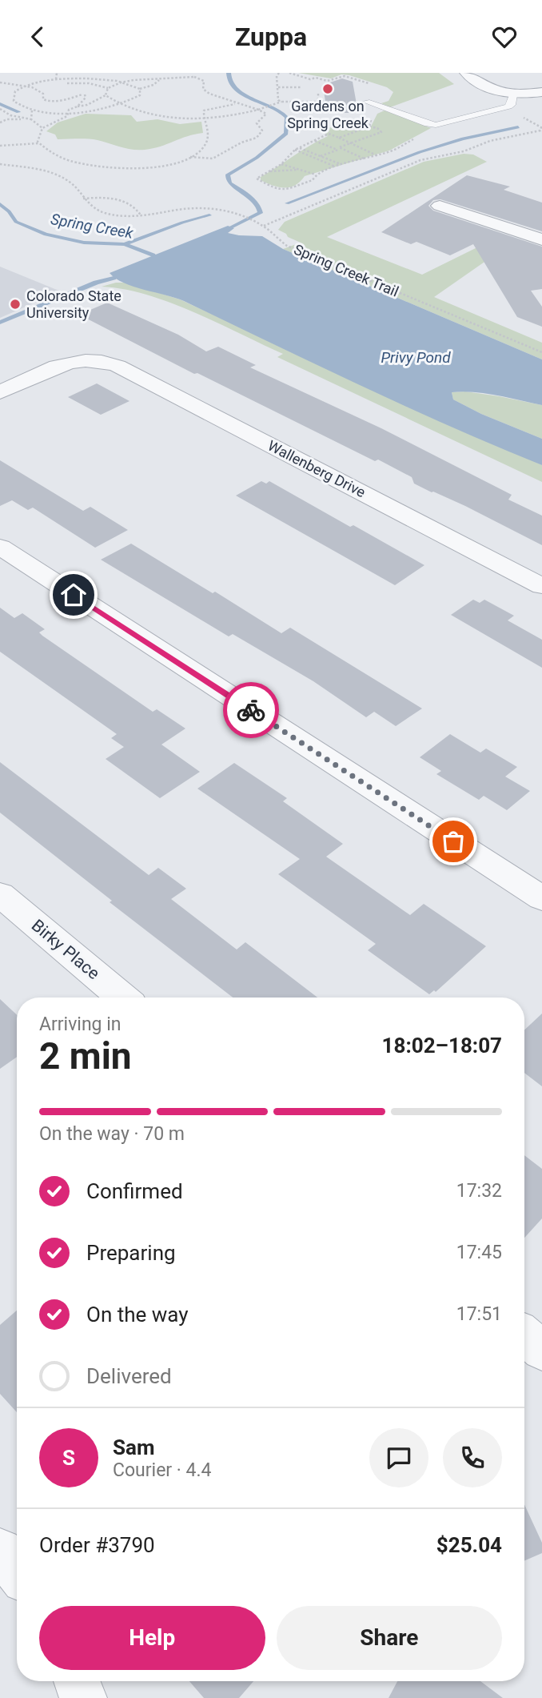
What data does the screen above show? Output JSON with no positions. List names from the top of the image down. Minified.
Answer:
{"streets":{"street":["Wallenberg Drive","Birky Place"],"path":["Spring Creek Trail"]},"water":["Spring Creek","Privy Pond"],"places":["Gardens on Spring Creek","Colorado State University"],"page":{"header":"Zuppa","heading":["2 min","Arriving in","18:02–18:07"],"panel":["Sam","Courier · 4.4","Order #3790","$25.04"],"bar":"On the way · 70 m","list":[["Confirmed","17:32"],["Preparing","17:45"],["On the way","17:51"],"Delivered"],"round":"S","buttons":["Help","Share"]}}
